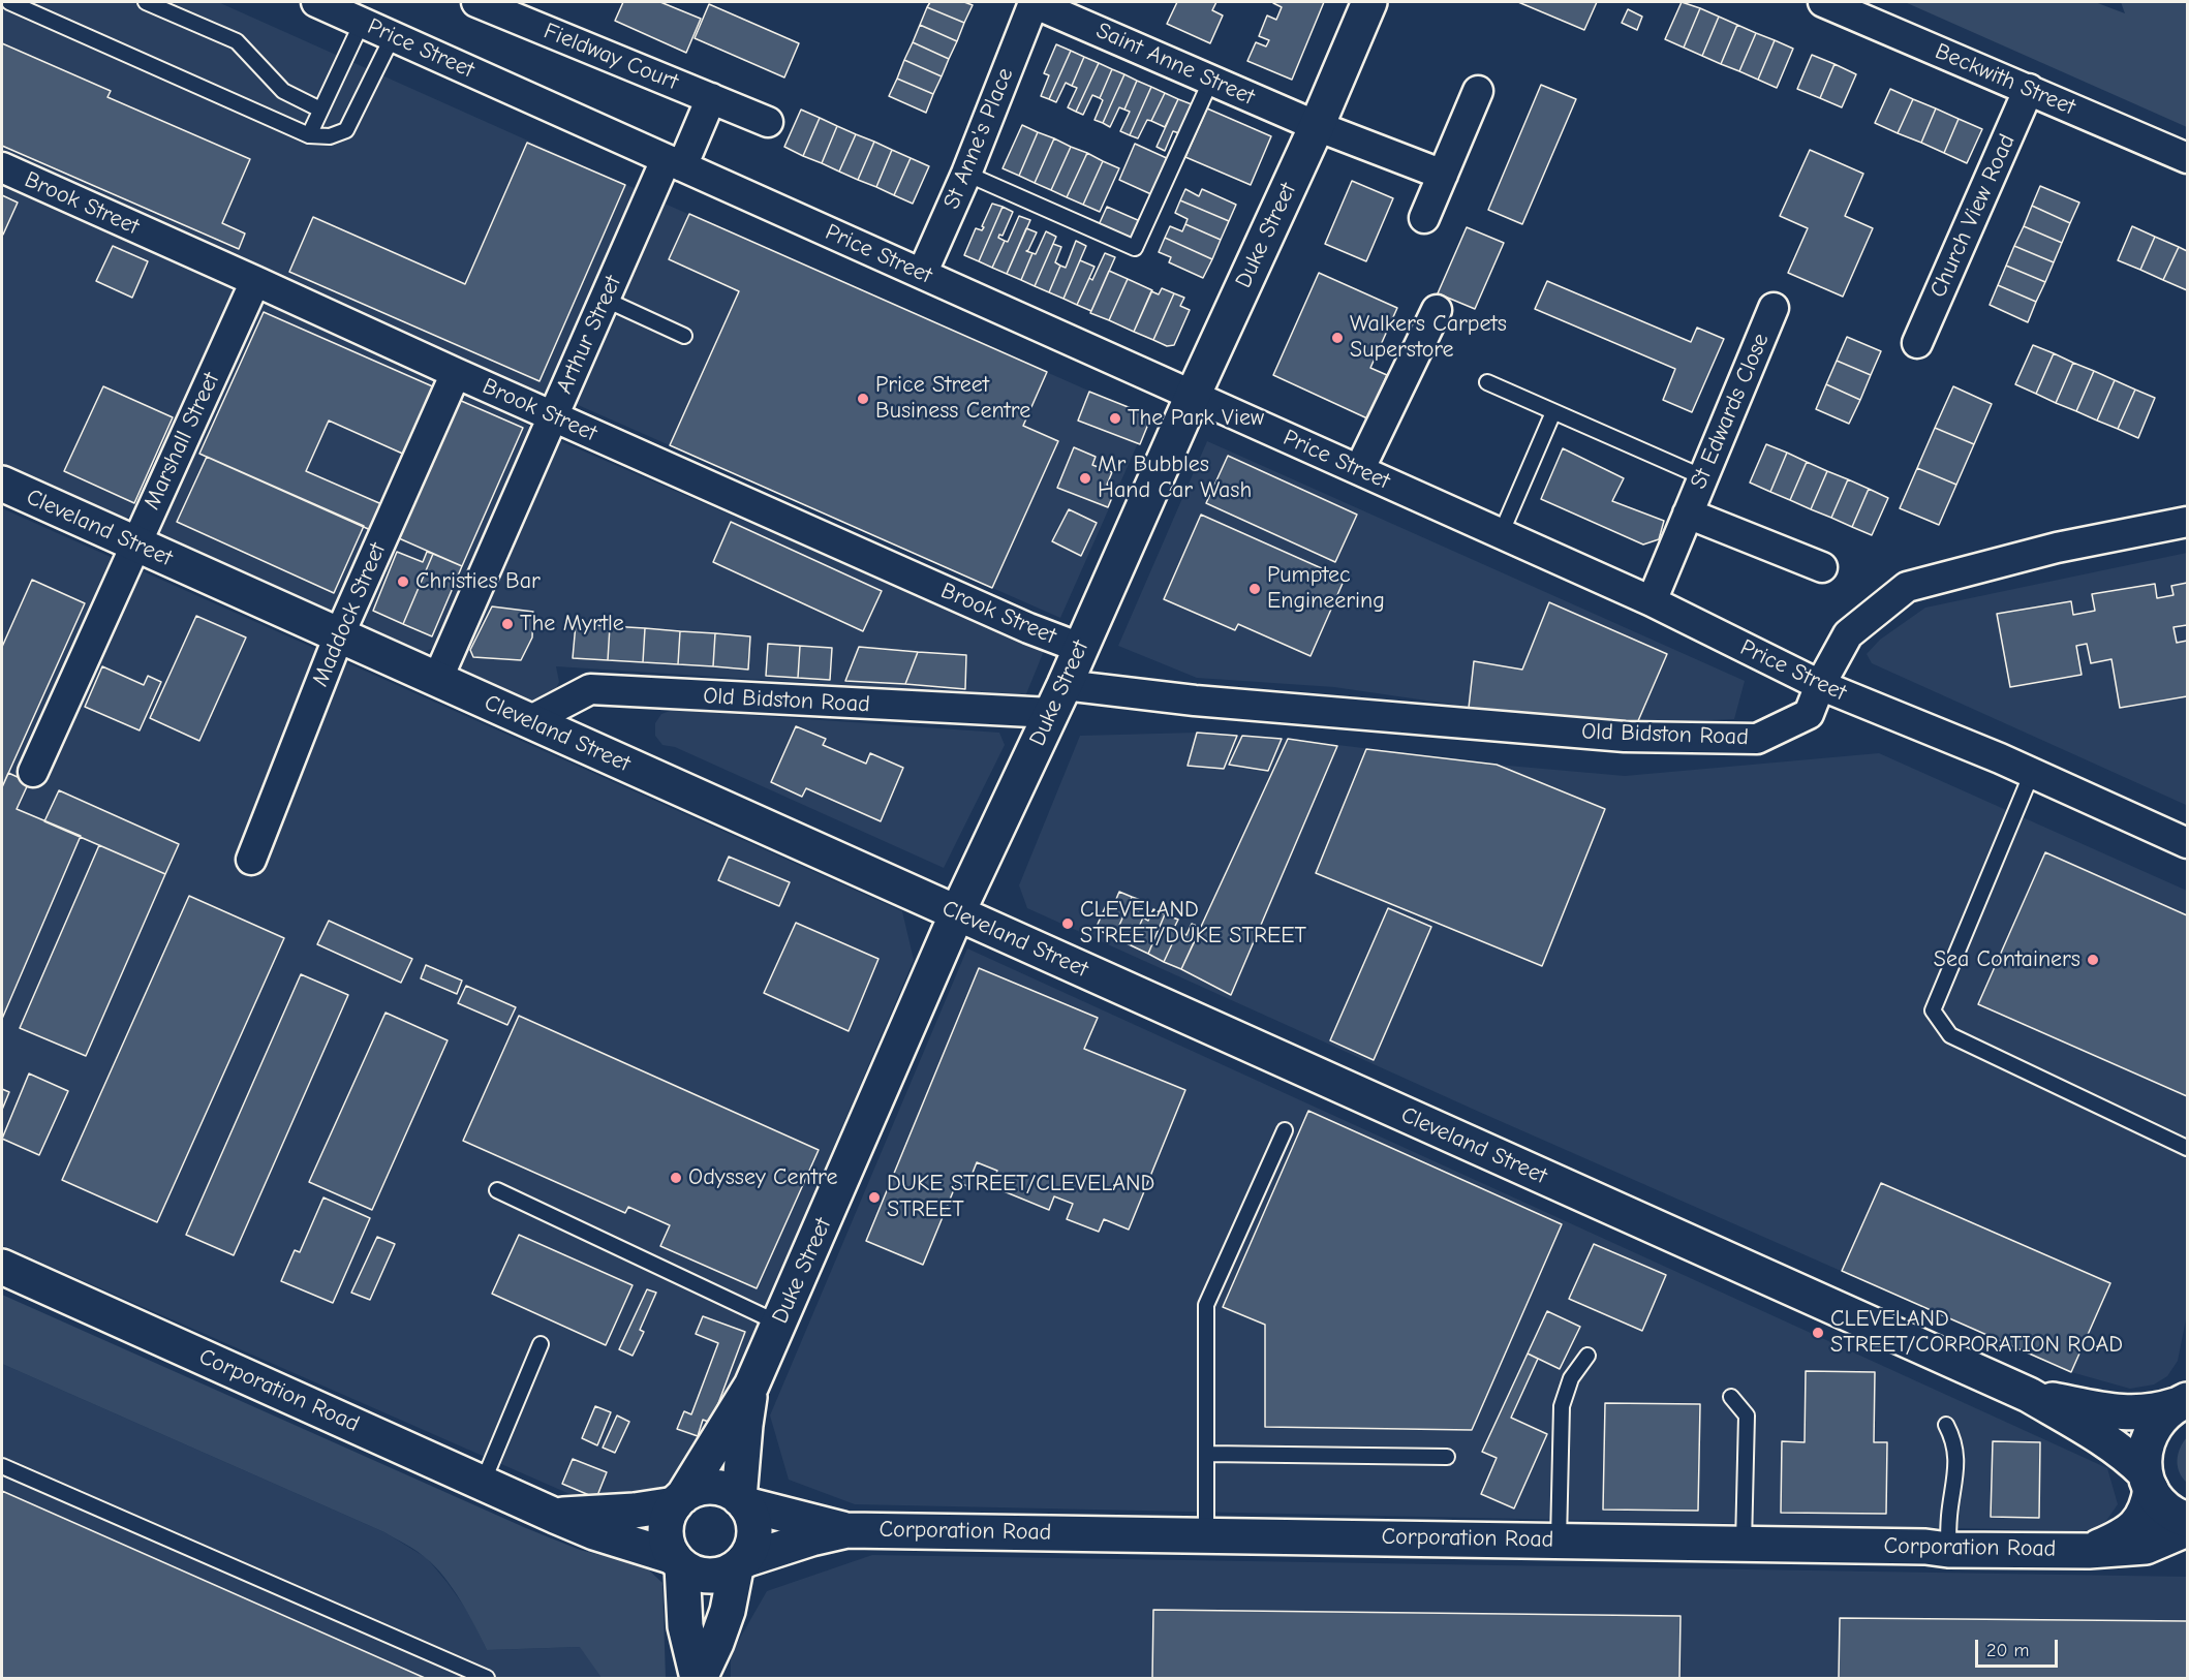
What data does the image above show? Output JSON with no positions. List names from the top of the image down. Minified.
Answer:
{"streets":{"main road":["Duke Street","Cleveland Street","Corporation Road"],"street":["Price Street","Fieldway Court","Saint Anne Street","Beckwith Street","St Anne's Place","Brook Street","Church View Road","Arthur Street","St Edwards Close","Marshall Street","Maddock Street","Old Bidston Road"]},"crossings":[["Price Street","St Anne's Place"],["Price Street","Duke Street"],["Price Street","Arthur Street"],["Price Street","St Edwards Close"],["Price Street","Old Bidston Road"],["Saint Anne Street","St Anne's Place"],["Saint Anne Street","Duke Street"],["Beckwith Street","Church View Road"],["Brook Street","Duke Street"],["Brook Street","Arthur Street"],["Brook Street","Marshall Street"],["Brook Street","Maddock Street"],["Duke Street","Cleveland Street"],["Duke Street","Old Bidston Road"],["Duke Street","Corporation Road"],["Arthur Street","Cleveland Street"],["Marshall Street","Cleveland Street"],["Cleveland Street","Maddock Street"],["Cleveland Street","Old Bidston Road"],["Cleveland Street","Corporation Road"]],"places":["Walkers Carpets Superstore","Price Street Business Centre","The Park View","Mr Bubbles Hand Car Wash","Christies Bar","Pumptec Engineering","The Myrtle","CLEVELAND STREET/DUKE STREET","Sea Containers","Odyssey Centre","DUKE STREET/CLEVELAND STREET","CLEVELAND STREET/CORPORATION ROAD"],"scale_bar":"20 m"}
